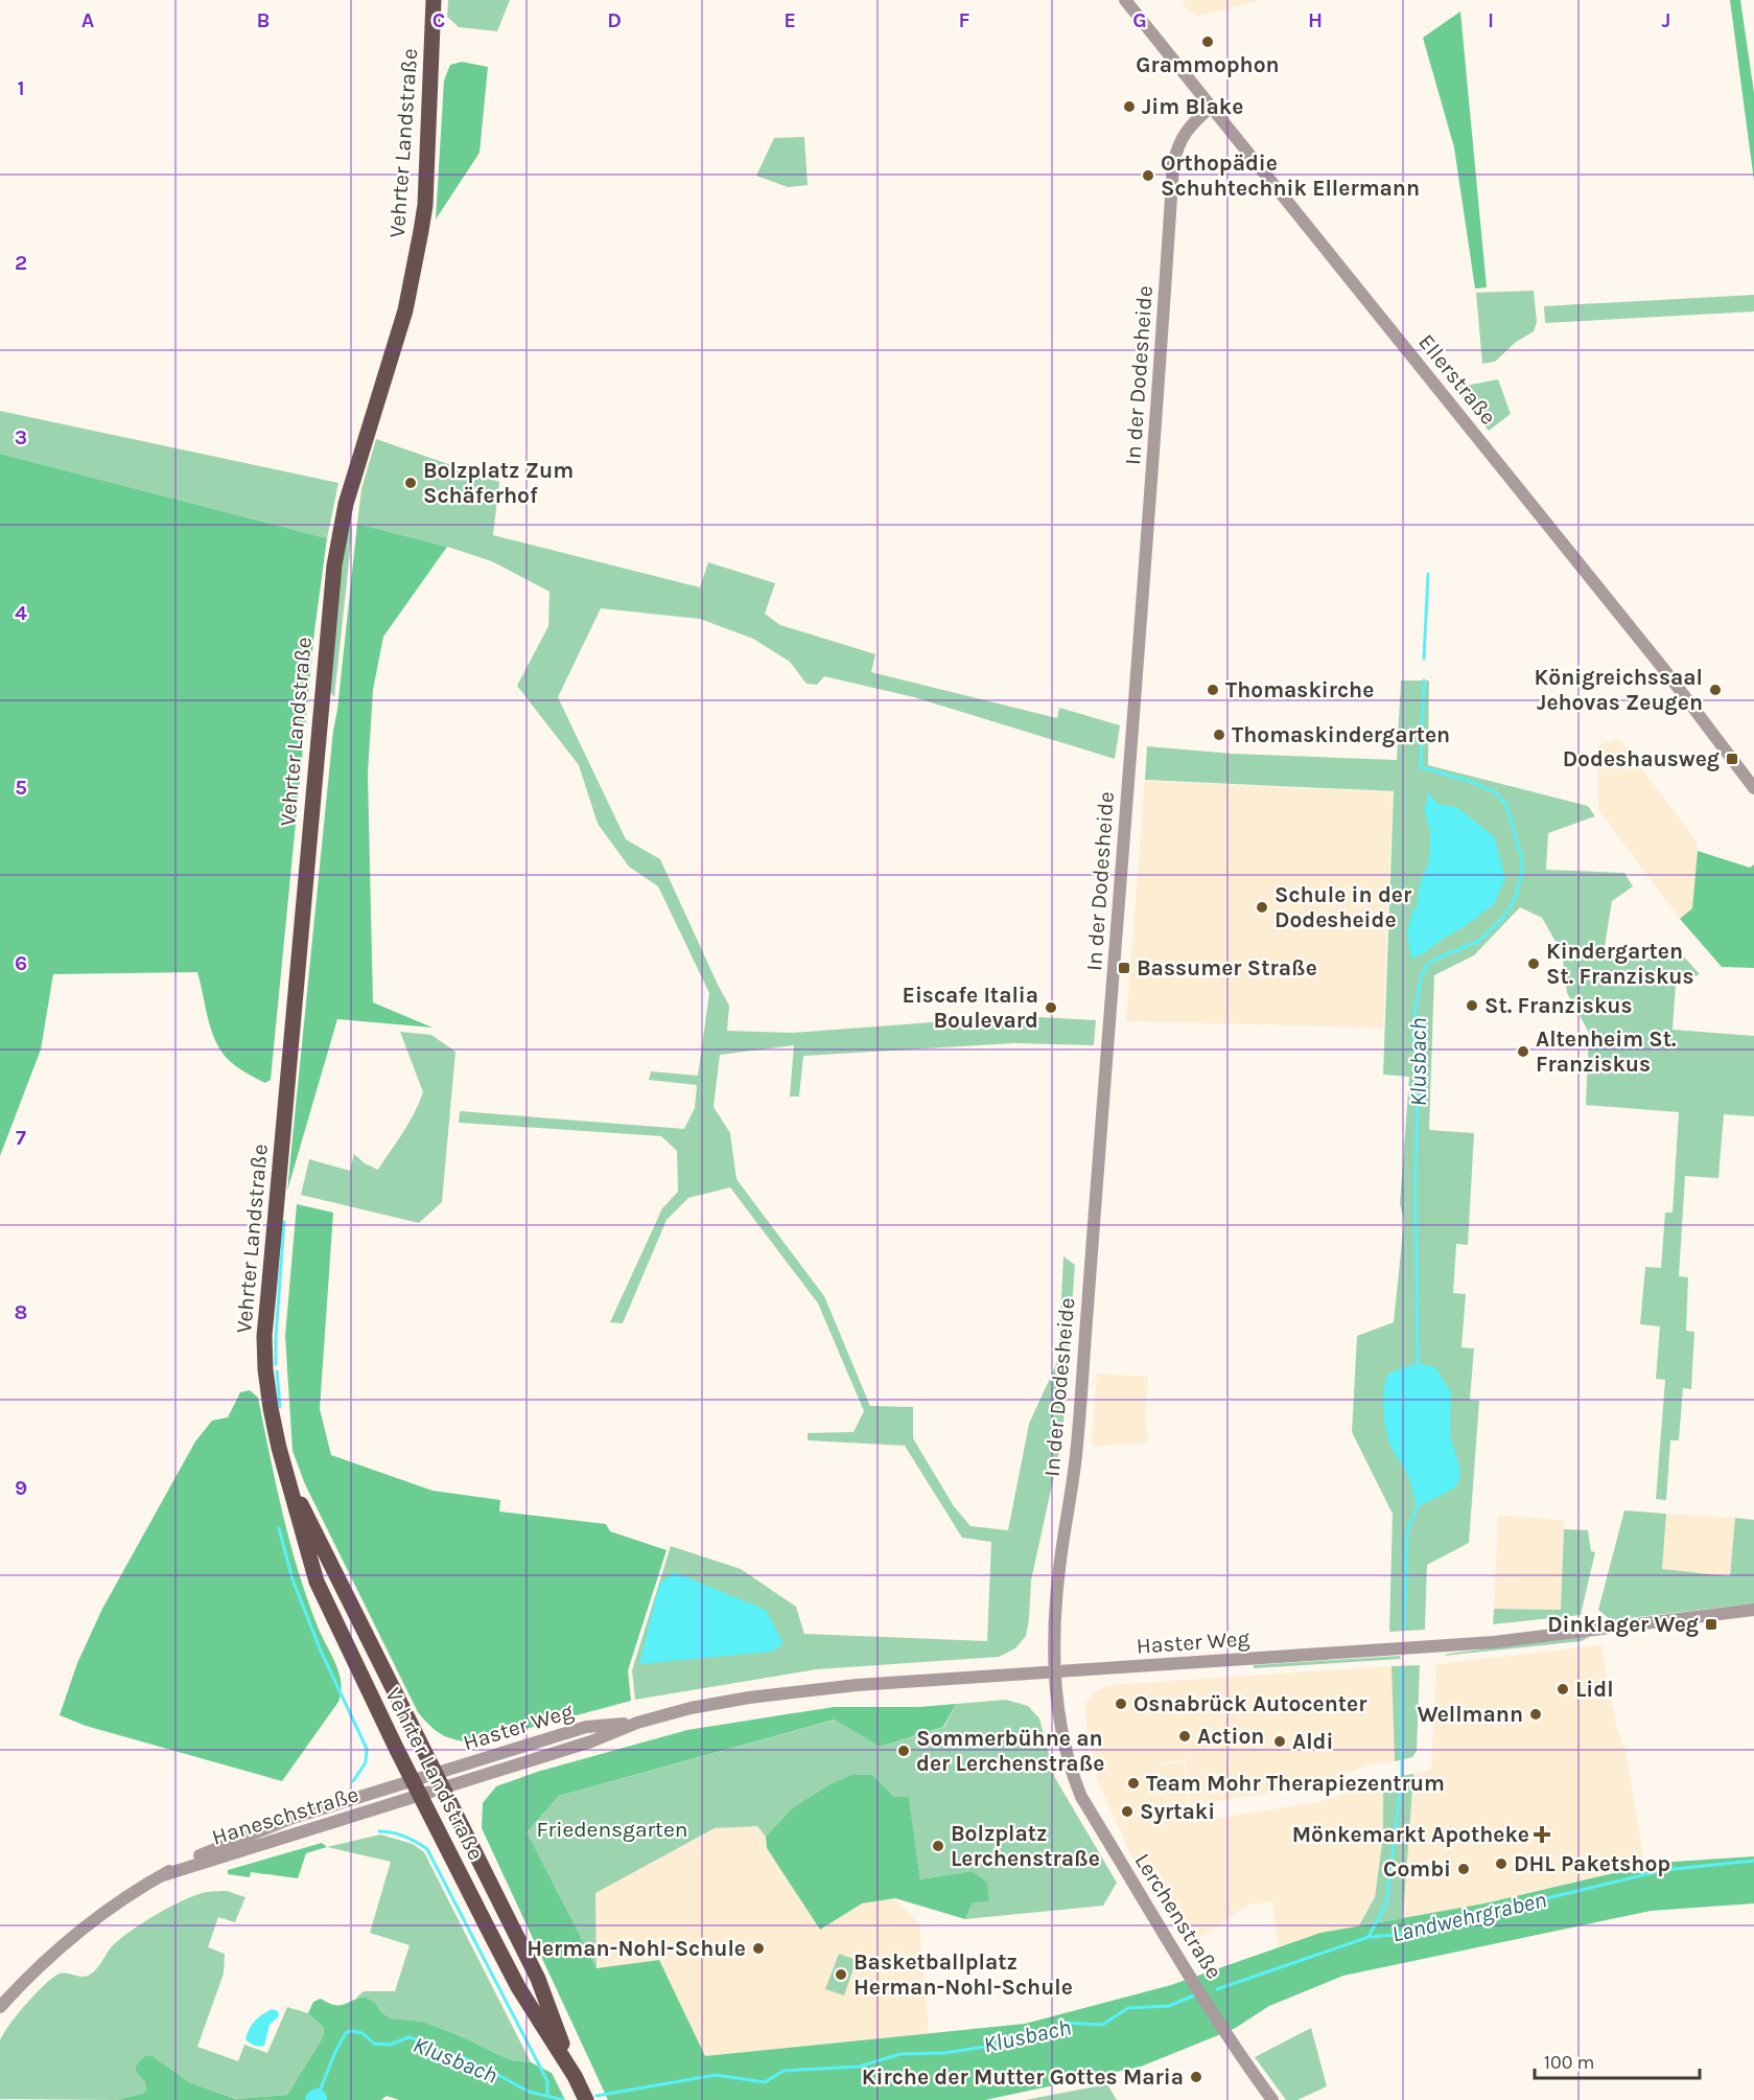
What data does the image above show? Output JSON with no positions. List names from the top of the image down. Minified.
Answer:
{"streets":{"main road":["Vehrter Landstraße"],"street":["In der Dodesheide","Ellerstraße","Haster Weg","Haneschstraße","Lerchenstraße"]},"crossings":[["Vehrter Landstraße","Haster Weg"],["Vehrter Landstraße","Haneschstraße"],["In der Dodesheide","Ellerstraße"],["In der Dodesheide","Haster Weg"],["In der Dodesheide","Lerchenstraße"],["Haster Weg","Haneschstraße"],["Haster Weg","Lerchenstraße"]],"water":["Klusbach","Landwehrgraben"],"parks":["Friedensgarten"],"places":{"other":["Grammophon","Jim Blake","Orthopädie Schuhtechnik Ellermann","Bolzplatz Zum Schäferhof","Thomaskirche","Königreichssaal Jehovas Zeugen","Thomaskindergarten","Schule in der Dodesheide","Kindergarten St. Franziskus","St. Franziskus","Eiscafe Italia Boulevard","Altenheim St. Franziskus","Lidl","Osnabrück Autocenter","Wellmann","Action","Aldi","Sommerbühne an der Lerchenstraße","Team Mohr Therapiezentrum","Syrtaki","Bolzplatz Lerchenstraße","DHL Paketshop","Combi","Herman-Nohl-Schule","Basketballplatz Herman-Nohl-Schule","Kirche der Mutter Gottes Maria"],"transit":["Dodeshausweg","Bassumer Straße","Dinklager Weg"],"health":["Mönkemarkt Apotheke"]},"scale_bar":"100 m","grid":{"columns":["A","B","C","D","E","F","G","H","I","J"],"rows":["1","2","3","4","5","6","7","8","9"]}}
